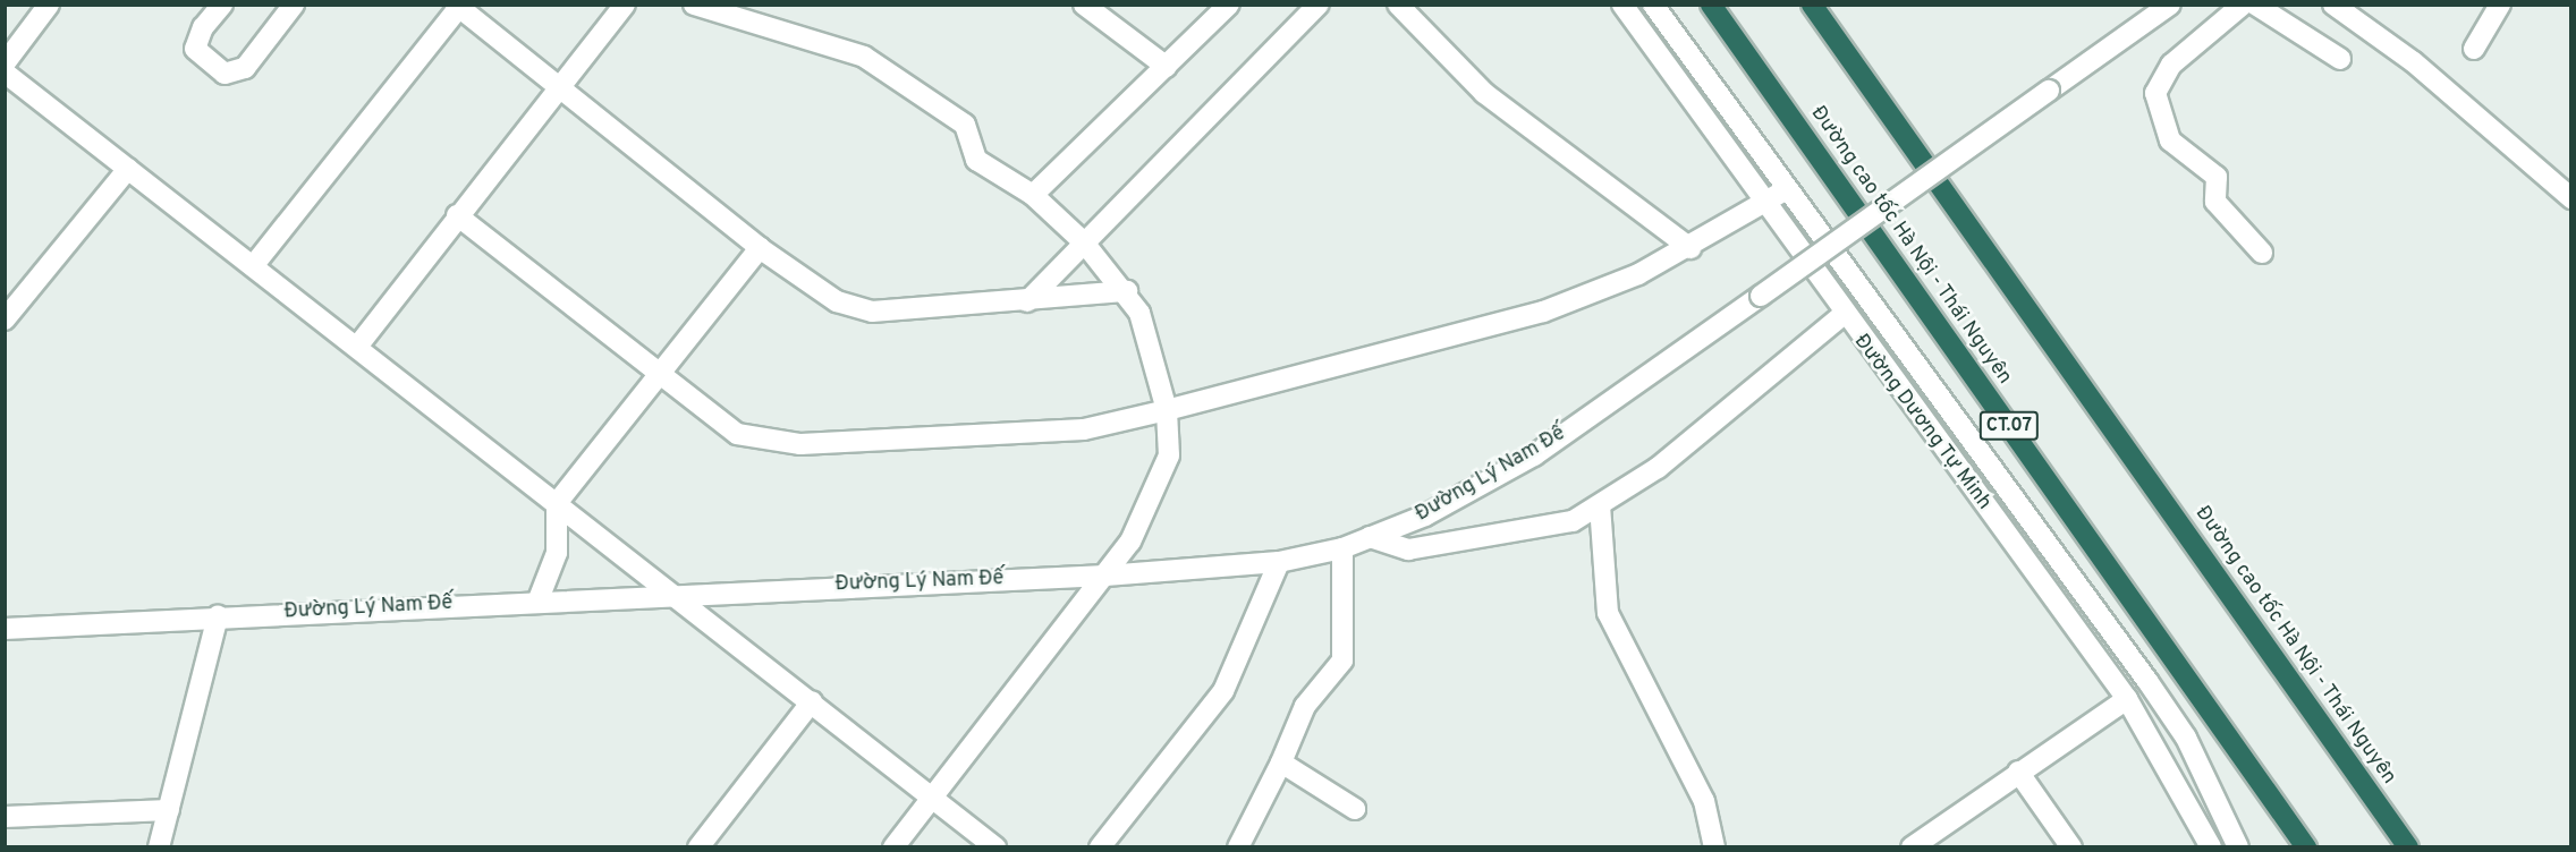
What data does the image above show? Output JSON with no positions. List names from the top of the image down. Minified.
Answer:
{"streets":{"highway":["Đường cao tốc Hà Nội - Thái Nguyên","CT.07"],"street":["Đường Dương Tự Minh","Đường Lý Nam Đế"]}}
